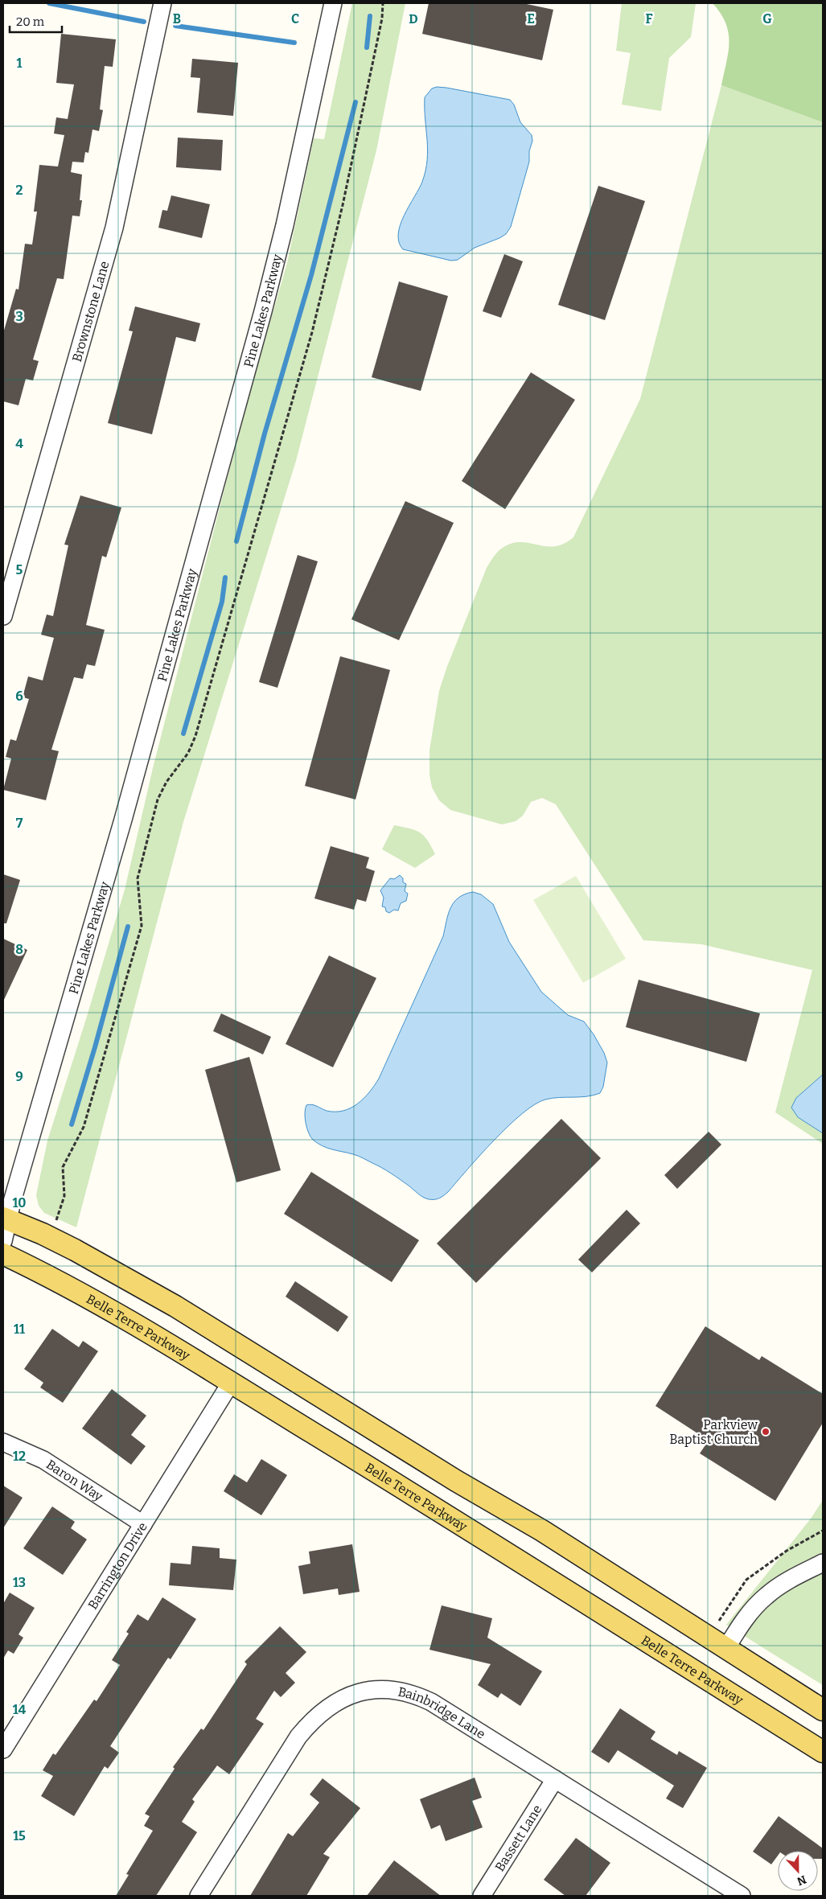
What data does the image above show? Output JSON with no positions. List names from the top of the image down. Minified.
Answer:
{"streets":{"main road":["Belle Terre Parkway"],"street":["Pine Lakes Parkway","Brownstone Lane","Baron Way","Barrington Drive","Bainbridge Lane","Bassett Lane"]},"crossings":[["Belle Terre Parkway","Barrington Drive"],["Baron Way","Barrington Drive"],["Bainbridge Lane","Bassett Lane"]],"places":["Parkview Baptist Church"],"scale_bar":"20 m","north":"bottom","grid":{"columns":["B","C","D","E","F","G"],"rows":["1","2","3","4","5","6","7","8","9","10","11","12","13","14","15"]}}
